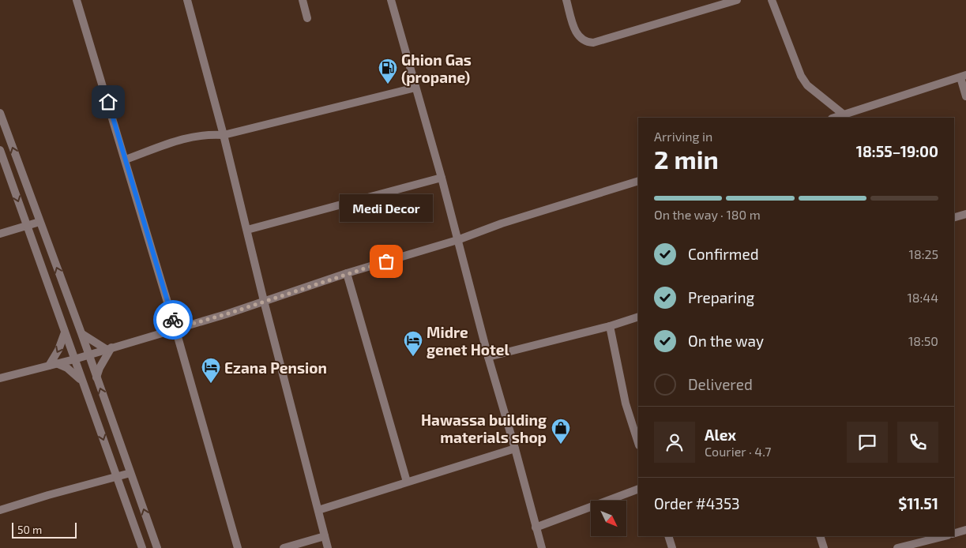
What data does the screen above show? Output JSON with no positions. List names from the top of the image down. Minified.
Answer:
{"places":{"fuel station":["Ghion Gas (propane)"],"other":["Medi Decor"],"hotel":["Midre genet Hotel","Ezana Pension"],"shop":["Hawassa building materials shop"]},"scale_bar":"50 m","north":"bottom right","page":{"heading":["2 min","Arriving in","18:55–19:00"],"panel":["Alex","Courier · 4.7","Order #4353","$11.51"],"bar":"On the way · 180 m","bubble":"Medi Decor","list":[["Confirmed","18:25"],["Preparing","18:44"],["On the way","18:50"],"Delivered"],"scale":"50 m"}}
